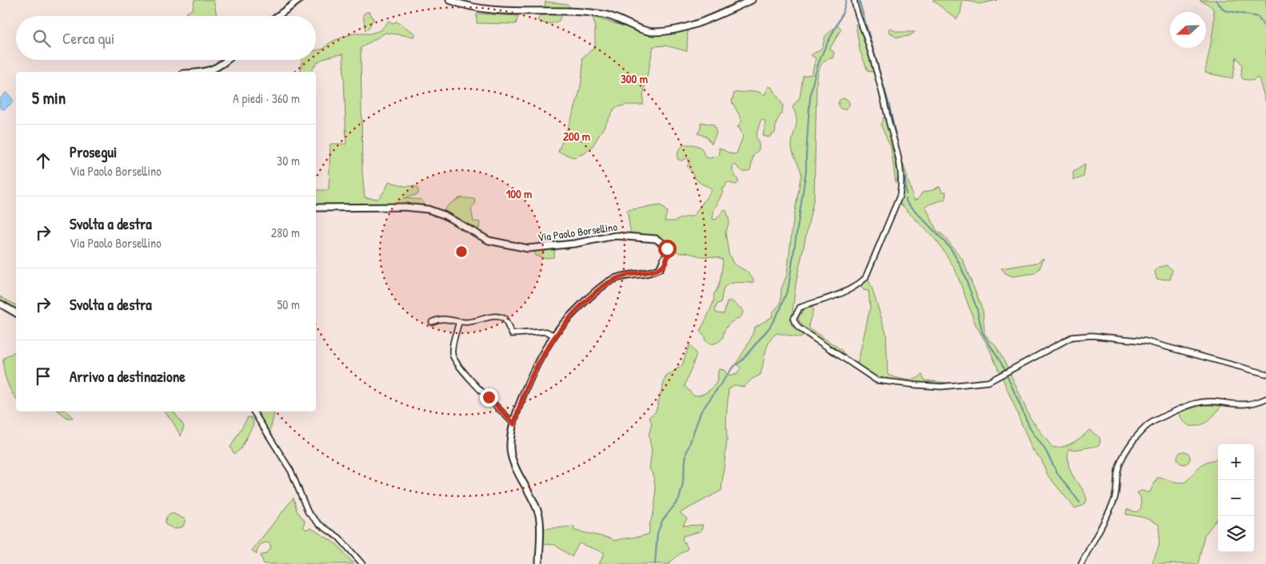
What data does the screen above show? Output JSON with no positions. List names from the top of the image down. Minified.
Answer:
{"streets":{"street":["Via Paolo Borsellino"]},"north":"left","page":{"search":"Cerca qui","heading":["5 min","A piedi · 360 m"],"list":[["Prosegui","Via Paolo Borsellino","30 m"],["Svolta a destra","Via Paolo Borsellino","280 m"],["Svolta a destra","50 m"],"Arrivo a destinazione"],"map_buttons":["+","−"]},"rings":["300 m","200 m","100 m"]}
